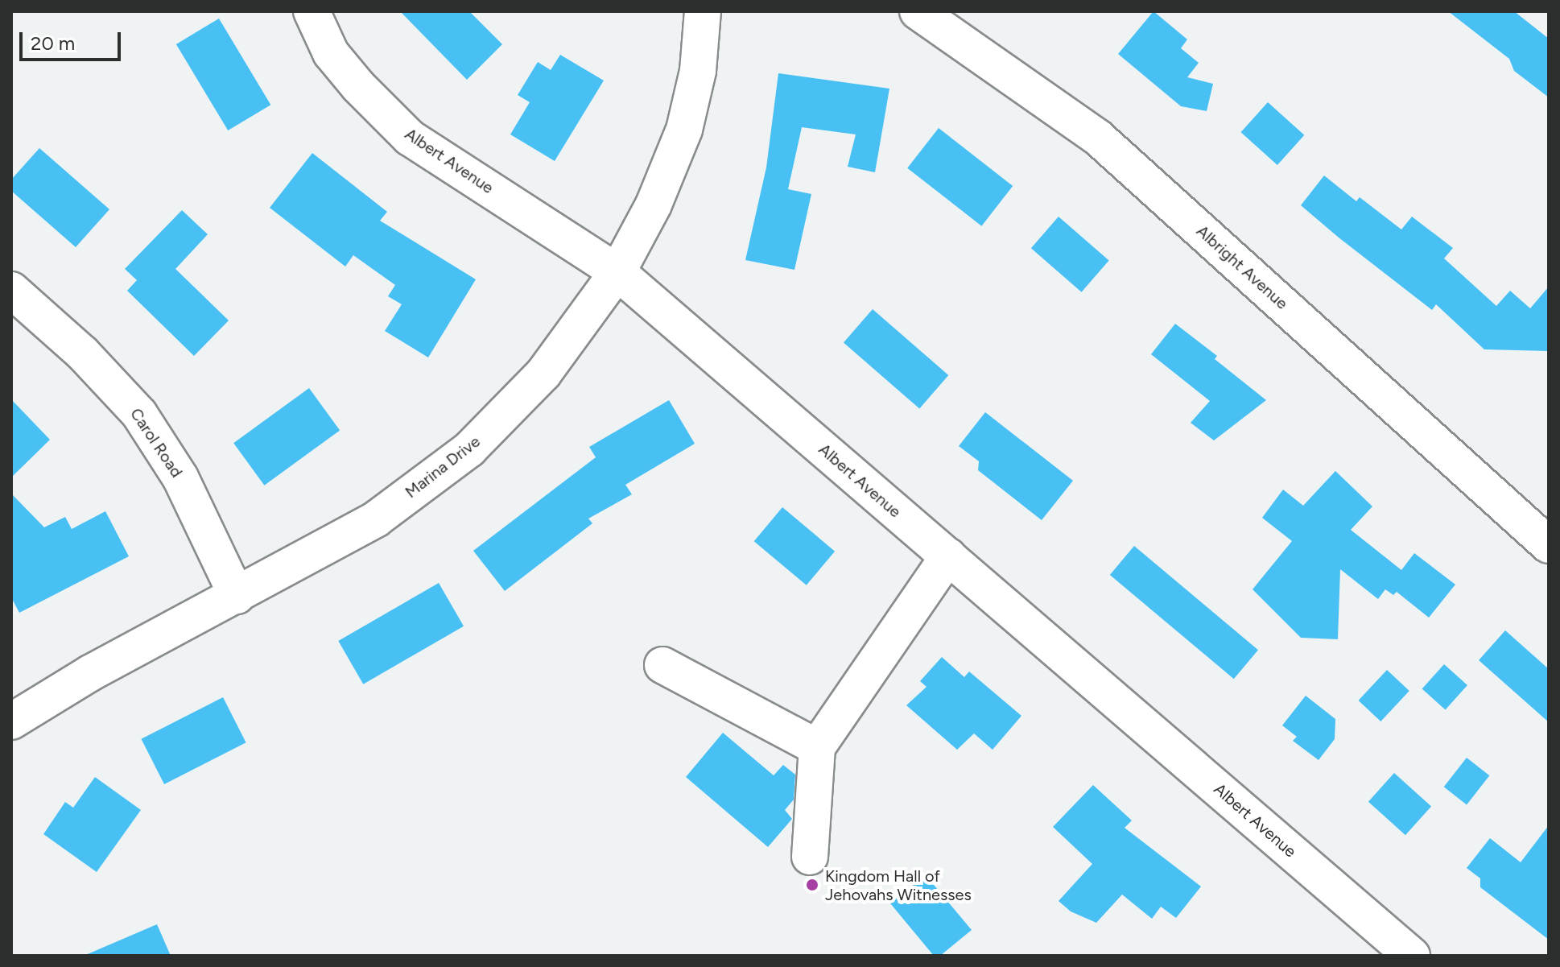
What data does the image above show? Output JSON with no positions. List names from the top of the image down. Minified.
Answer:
{"streets":{"street":["Albert Avenue","Albright Avenue","Carol Road","Marina Drive"]},"crossings":[["Albert Avenue","Marina Drive"],["Carol Road","Marina Drive"]],"places":["Kingdom Hall of Jehovahs Witnesses"],"scale_bar":"20 m"}
